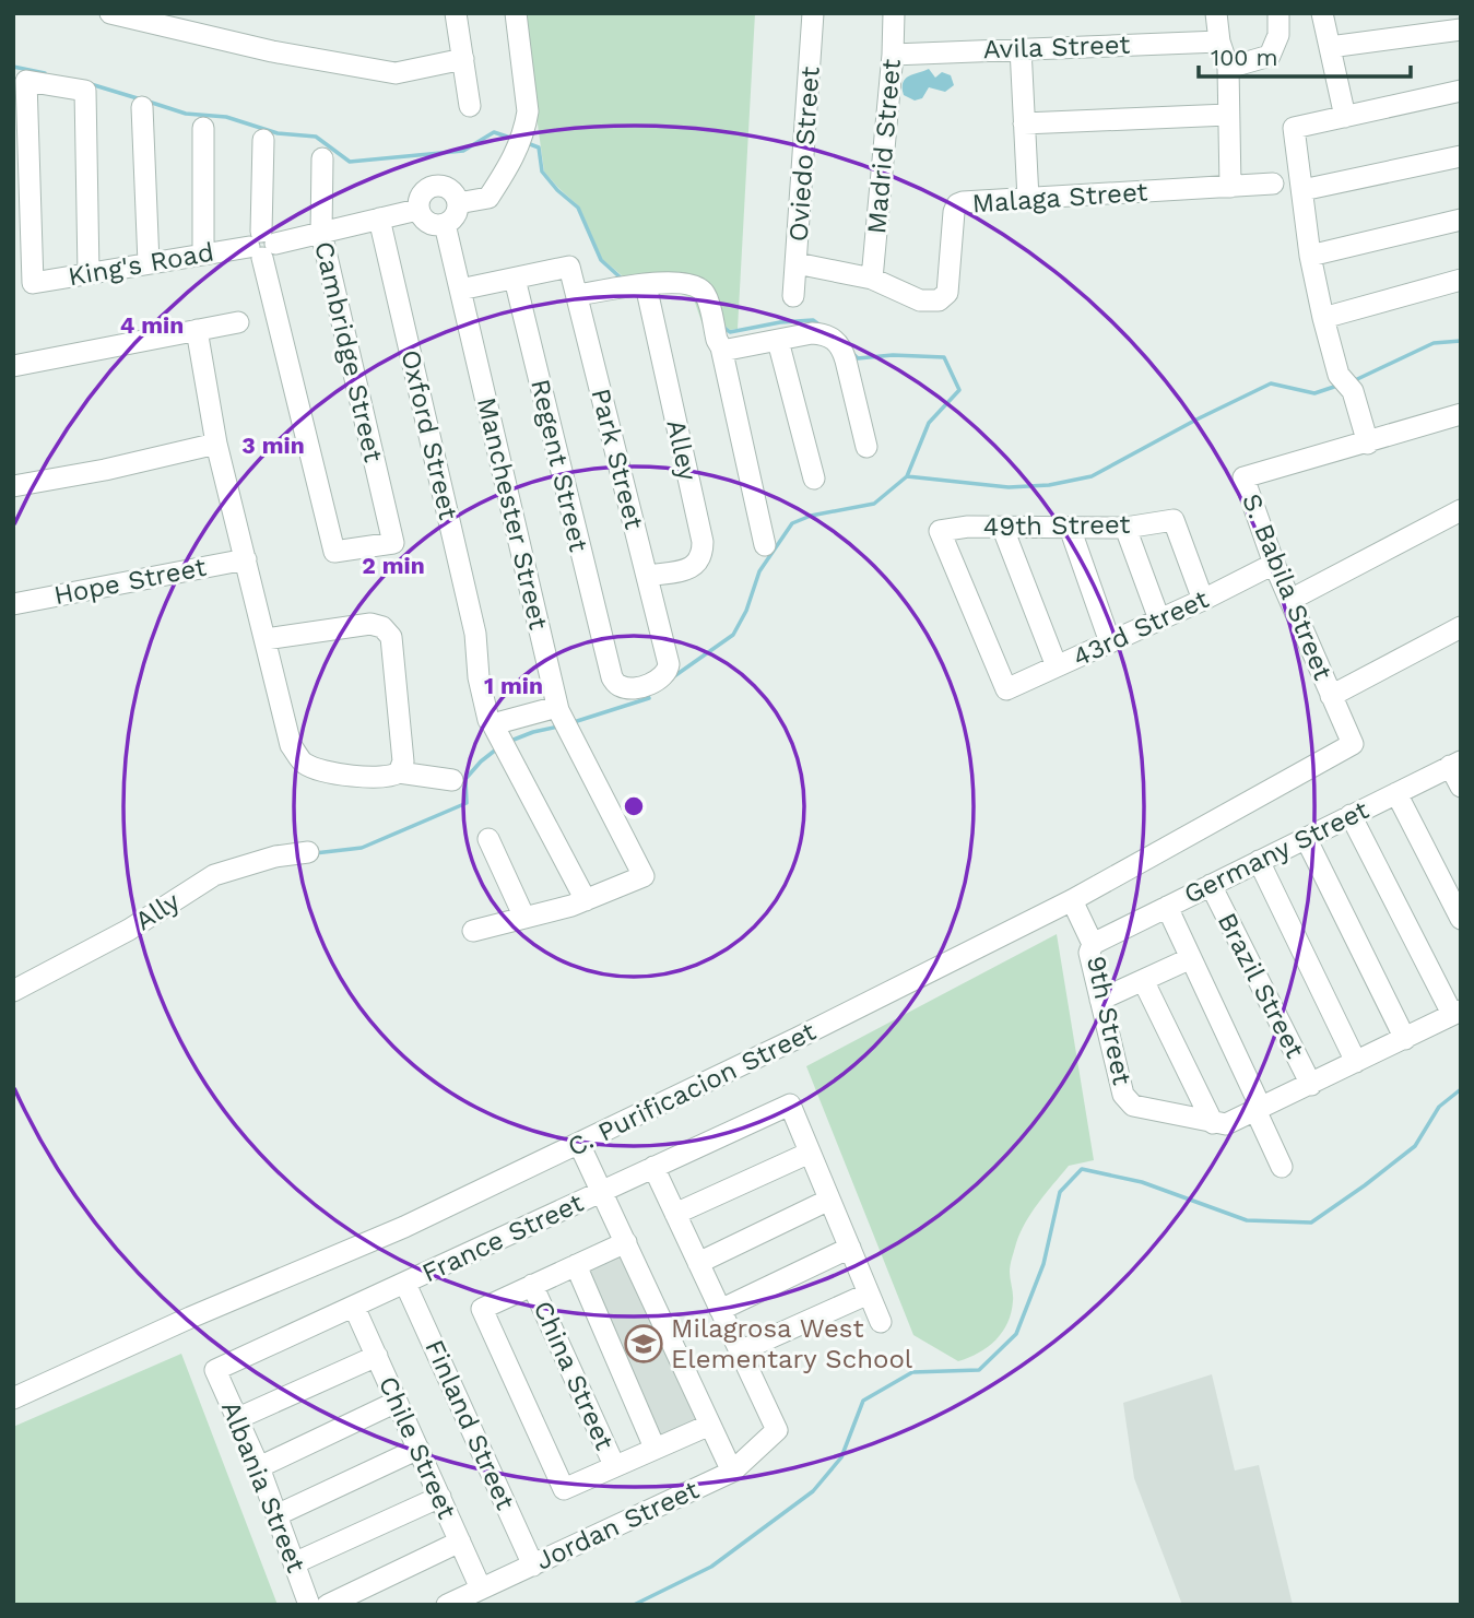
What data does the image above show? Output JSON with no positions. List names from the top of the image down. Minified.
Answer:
{"streets":{"street":["Avila Street","Madrid Street","Oviedo Street","Malaga Street","King's Road","Cambridge Street","Oxford Street","Alley","Park Street","Regent Street","Manchester Street","49th Street","Hope Street","S. Babila Street","43rd Street","Germany Street","Ally","Brazil Street","9th Street","C. Purificacion Street","France Street","China Street","Finland Street","Chile Street","Albania Street","Jordan Street"]},"crossings":[["Avila Street","Madrid Street"],["Madrid Street","Malaga Street"],["Oviedo Street","Malaga Street"],["King's Road","Cambridge Street"],["King's Road","Oxford Street"],["King's Road","Manchester Street"],["Oxford Street","Manchester Street"],["Alley","Park Street"],["Park Street","Regent Street"],["Park Street","Manchester Street"],["49th Street","43rd Street"],["S. Babila Street","43rd Street"],["S. Babila Street","C. Purificacion Street"],["Germany Street","Brazil Street"],["Germany Street","9th Street"],["Brazil Street","9th Street"],["9th Street","C. Purificacion Street"],["France Street","Finland Street"],["France Street","Chile Street"],["France Street","Albania Street"],["Finland Street","Jordan Street"],["Chile Street","Jordan Street"]],"places":{"school or university":["Milagrosa West Elementary School"]},"scale_bar":"100 m","rings":["4 min","3 min","2 min","1 min"]}
